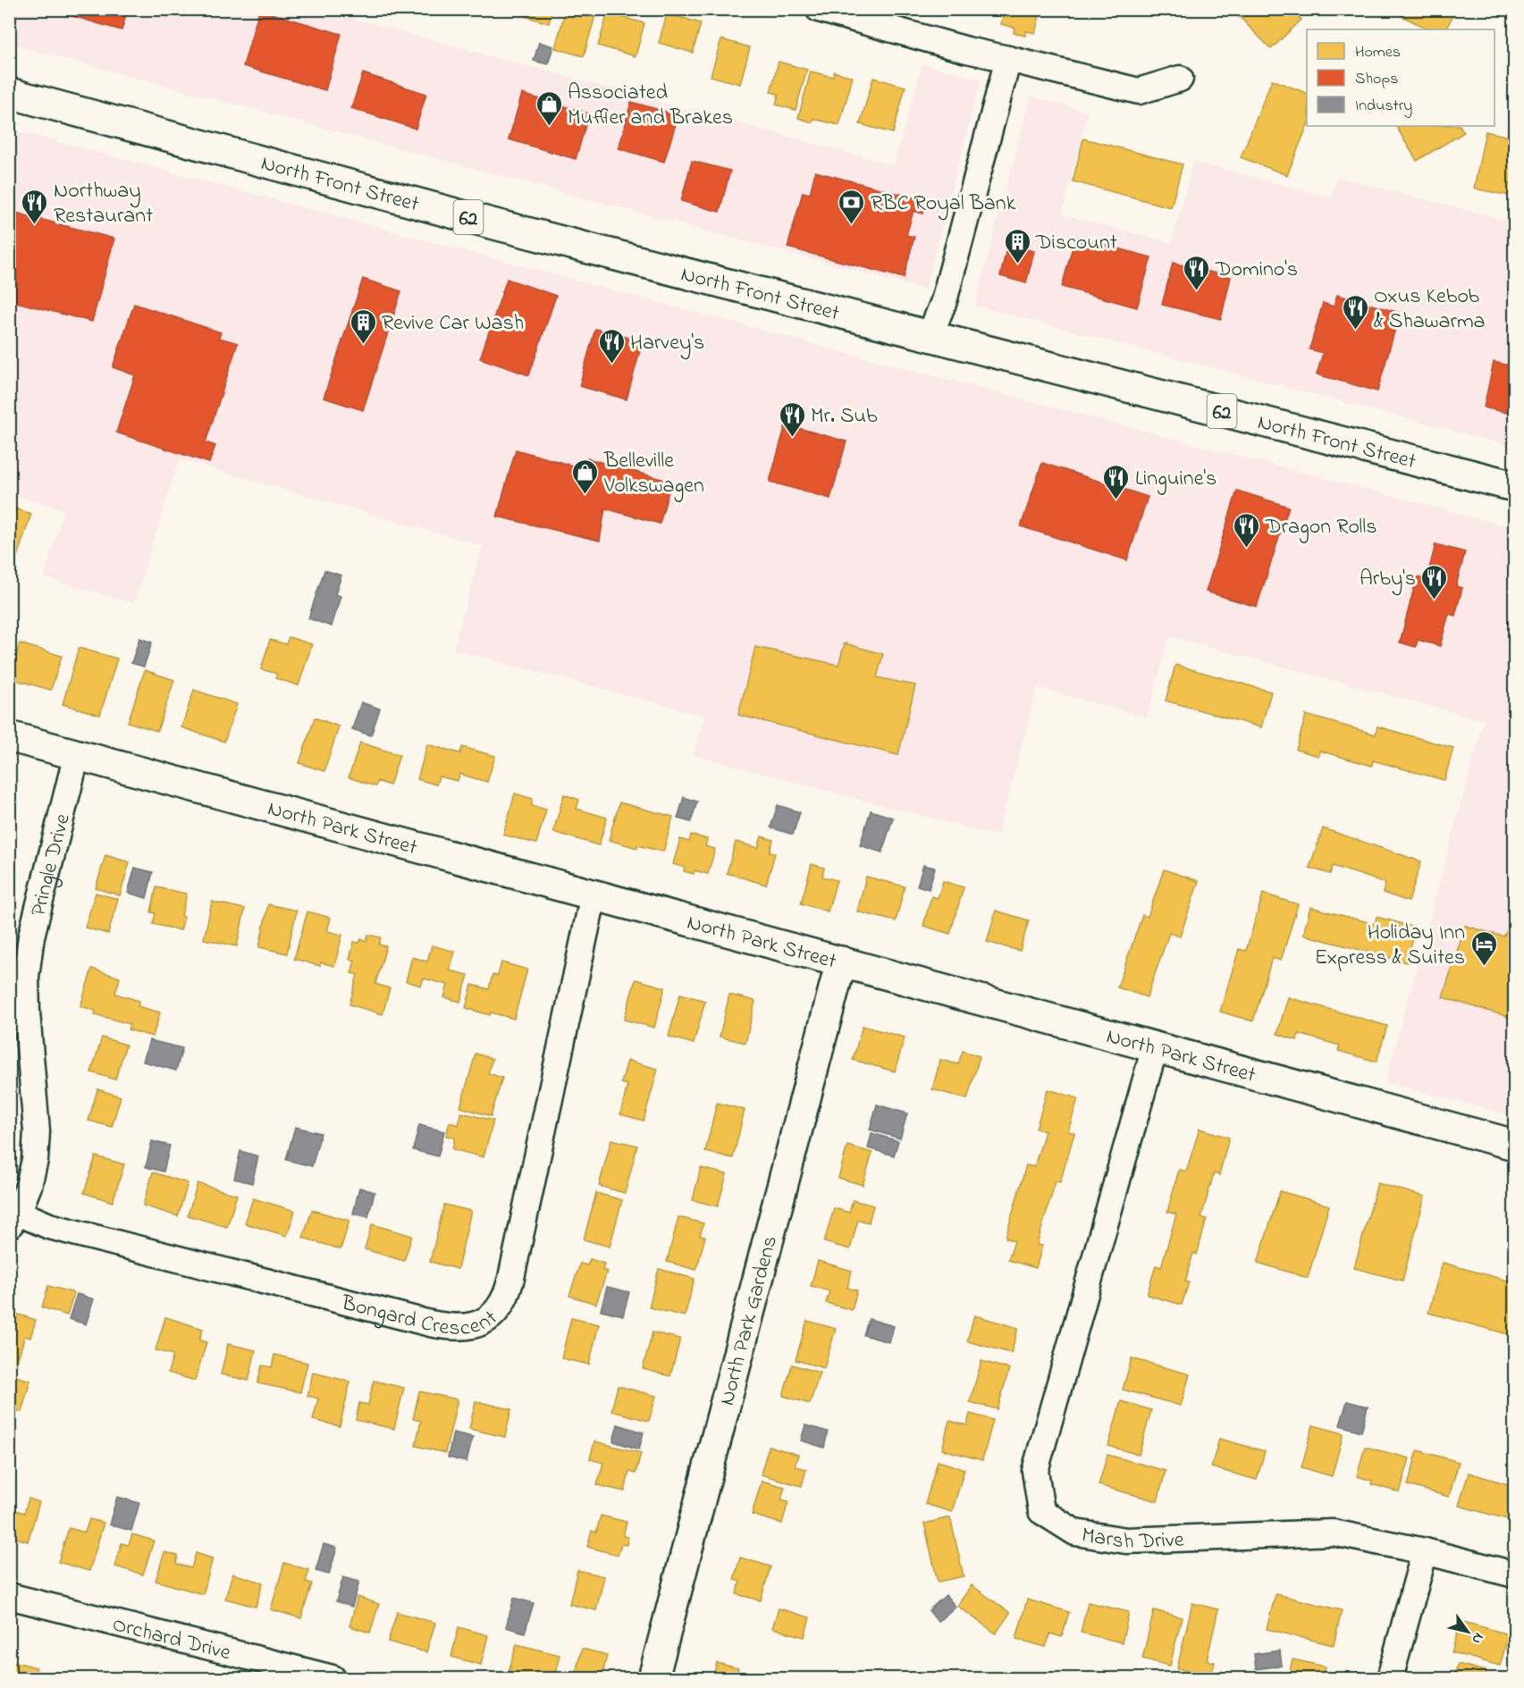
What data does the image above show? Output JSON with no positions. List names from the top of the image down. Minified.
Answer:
{"streets":{"street":["North Front Street","62","North Park Street","Pringle Drive","Bongard Crescent","North Park Gardens","Marsh Drive","Orchard Drive"]},"crossings":[["North Park Street","Pringle Drive"],["North Park Street","Bongard Crescent"],["North Park Street","North Park Gardens"],["North Park Street","Marsh Drive"],["Pringle Drive","Bongard Crescent"]],"places":{"shop":["Associated Muffler and Brakes","Belleville Volkswagen"],"restaurant":["Northway Restaurant","Domino's","Oxus Kebob & Shawarma","Harvey's","Mr. Sub","Linguine's","Dragon Rolls","Arby's"],"bank":["RBC Royal Bank"],"building":["Discount","Revive Car Wash"],"hotel":["Holiday Inn Express & Suites"]},"legend":["Homes","Shops","Industry"],"north":"bottom right"}
